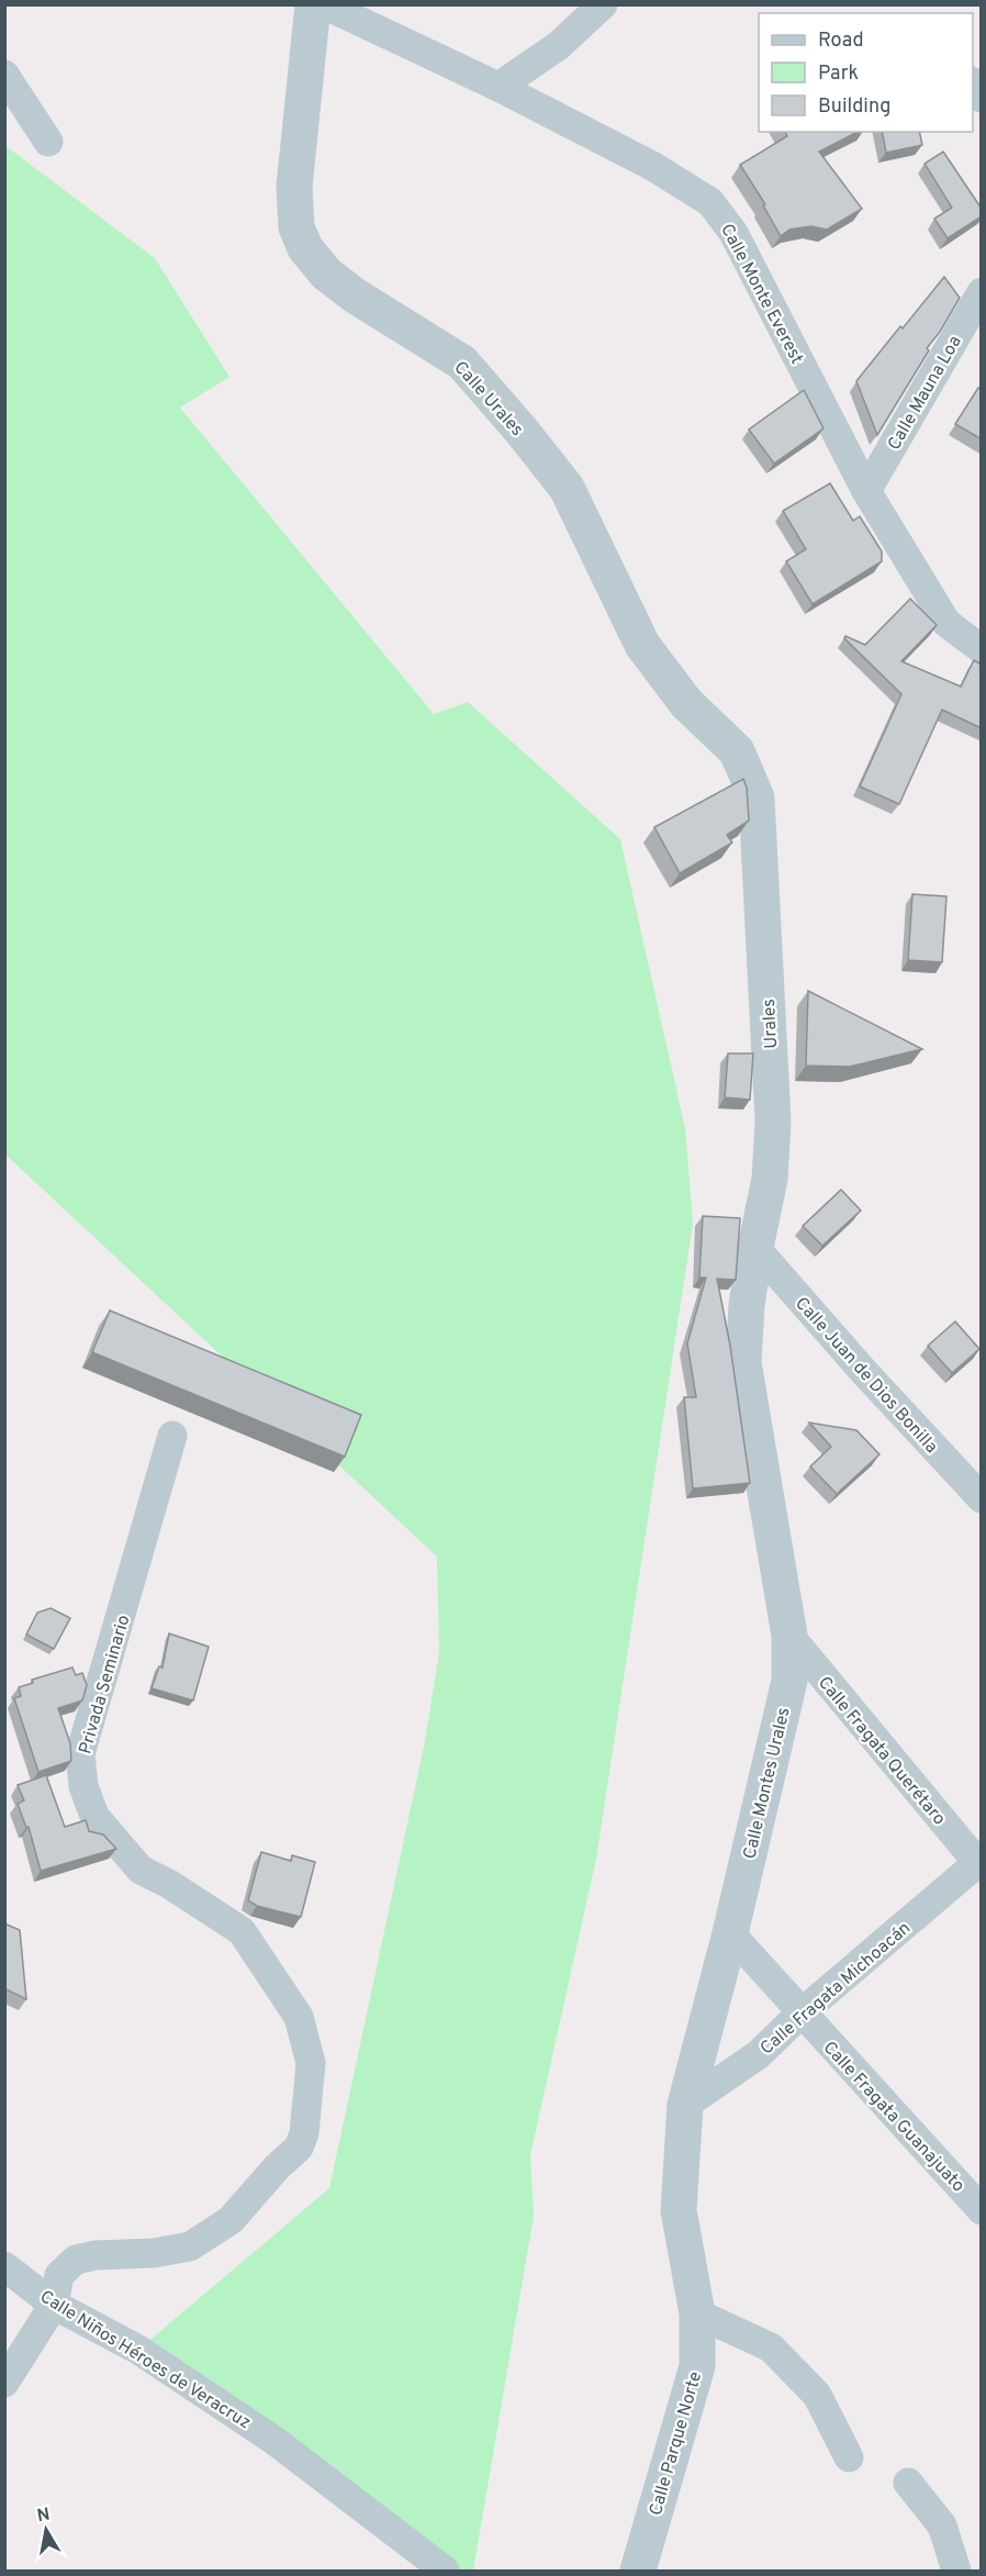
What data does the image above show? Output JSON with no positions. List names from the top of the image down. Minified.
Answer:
{"streets":{"street":["Calle Monte Everest","Calle Mauna Loa","Calle Urales","Urales","Calle Juan de Dios Bonilla","Privada Seminario","Calle Fragata Querétaro","Calle Montes Urales","Calle Fragata Michoacán","Calle Fragata Guanajuato","Calle Niños Héroes de Veracruz","Calle Parque Norte"]},"crossings":[["Calle Monte Everest","Calle Mauna Loa"],["Calle Urales","Urales"],["Urales","Calle Juan de Dios Bonilla"],["Urales","Calle Montes Urales"],["Calle Juan de Dios Bonilla","Calle Montes Urales"],["Calle Fragata Querétaro","Calle Montes Urales"],["Calle Fragata Querétaro","Calle Fragata Michoacán"],["Calle Montes Urales","Calle Fragata Michoacán"],["Calle Montes Urales","Calle Fragata Guanajuato"],["Calle Montes Urales","Calle Parque Norte"],["Calle Fragata Michoacán","Calle Fragata Guanajuato"]],"legend":["Road","Park","Building"],"north":"top"}
